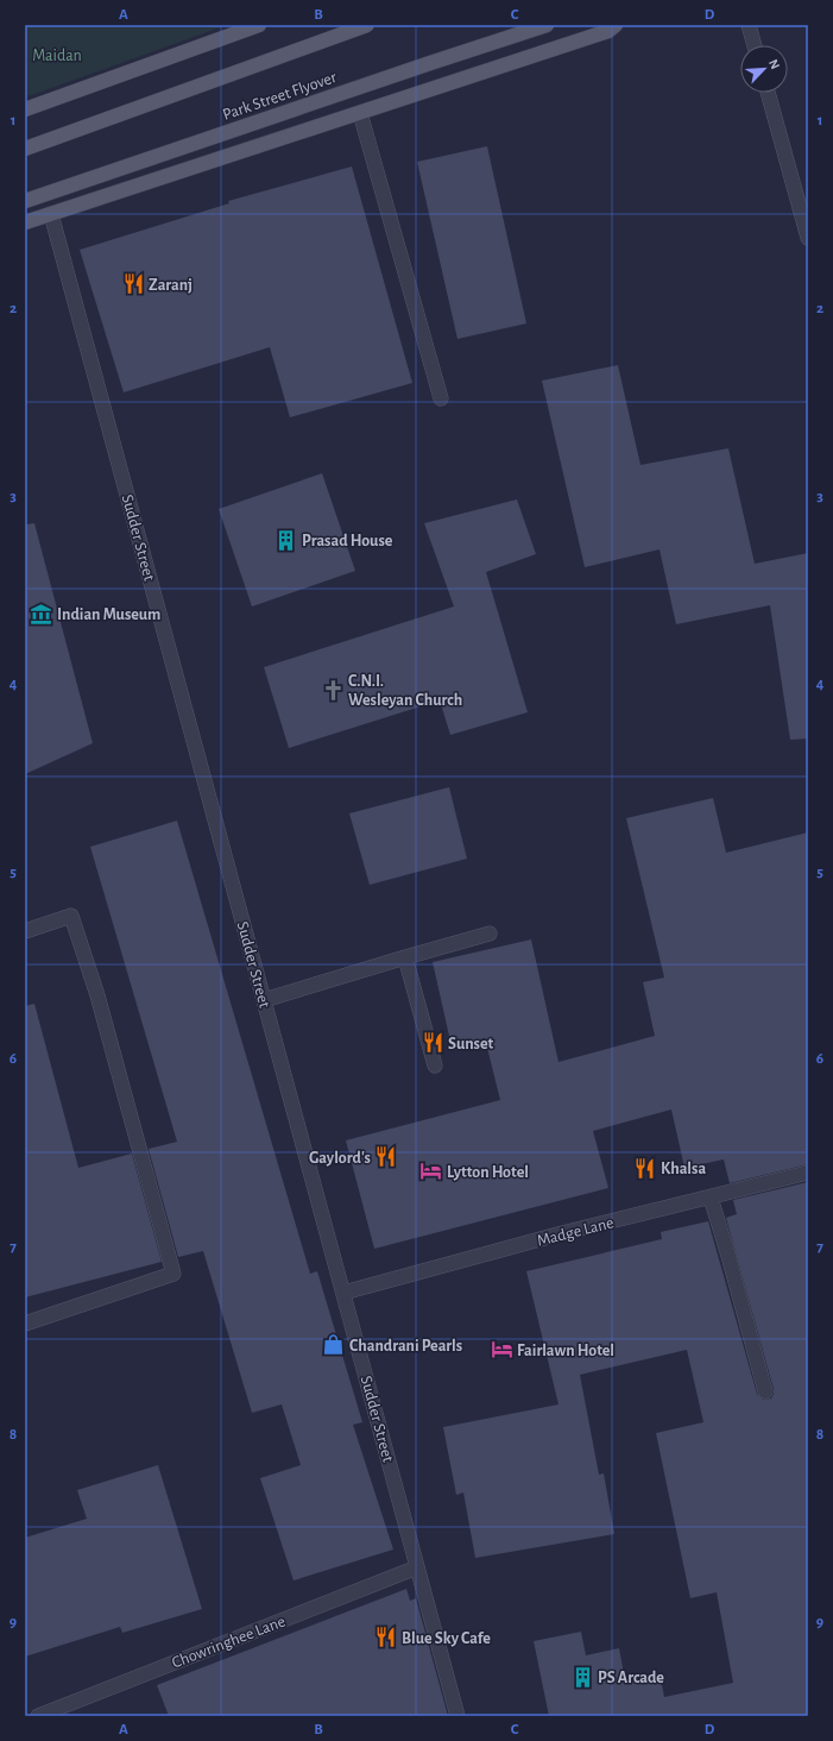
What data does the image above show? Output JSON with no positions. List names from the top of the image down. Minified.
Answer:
{"streets":{"main road":["Park Street Flyover"],"street":["Sudder Street","Madge Lane","Chowringhee Lane"]},"crossings":[["Sudder Street","Madge Lane"],["Sudder Street","Chowringhee Lane"]],"parks":["Maidan"],"places":{"restaurant":["Zaranj","Sunset","Gaylord's","Khalsa","Blue Sky Cafe"],"building":["Prasad House","PS Arcade"],"museum":["Indian Museum"],"church":["C.N.I. Wesleyan Church"],"hotel":["Lytton Hotel","Fairlawn Hotel"],"shop":["Chandrani Pearls"]},"north":"top right","grid":{"columns":["A","B","C","D"],"rows":["1","2","3","4","5","6","7","8","9"]}}
